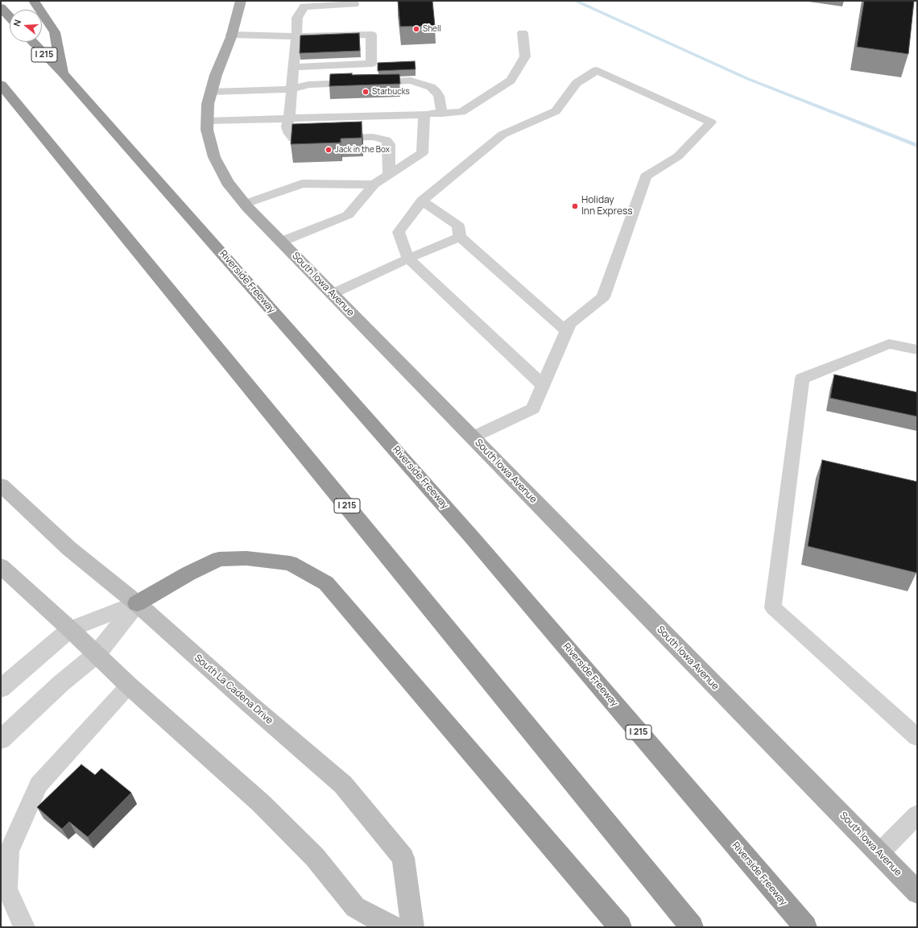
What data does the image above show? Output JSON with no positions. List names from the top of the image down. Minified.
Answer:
{"streets":{"highway":["I 215","Riverside Freeway"],"main road":["South Iowa Avenue","South La Cadena Drive"]},"places":["Shell","Starbucks","Jack in the Box","Holiday Inn Express"],"north":"left"}
